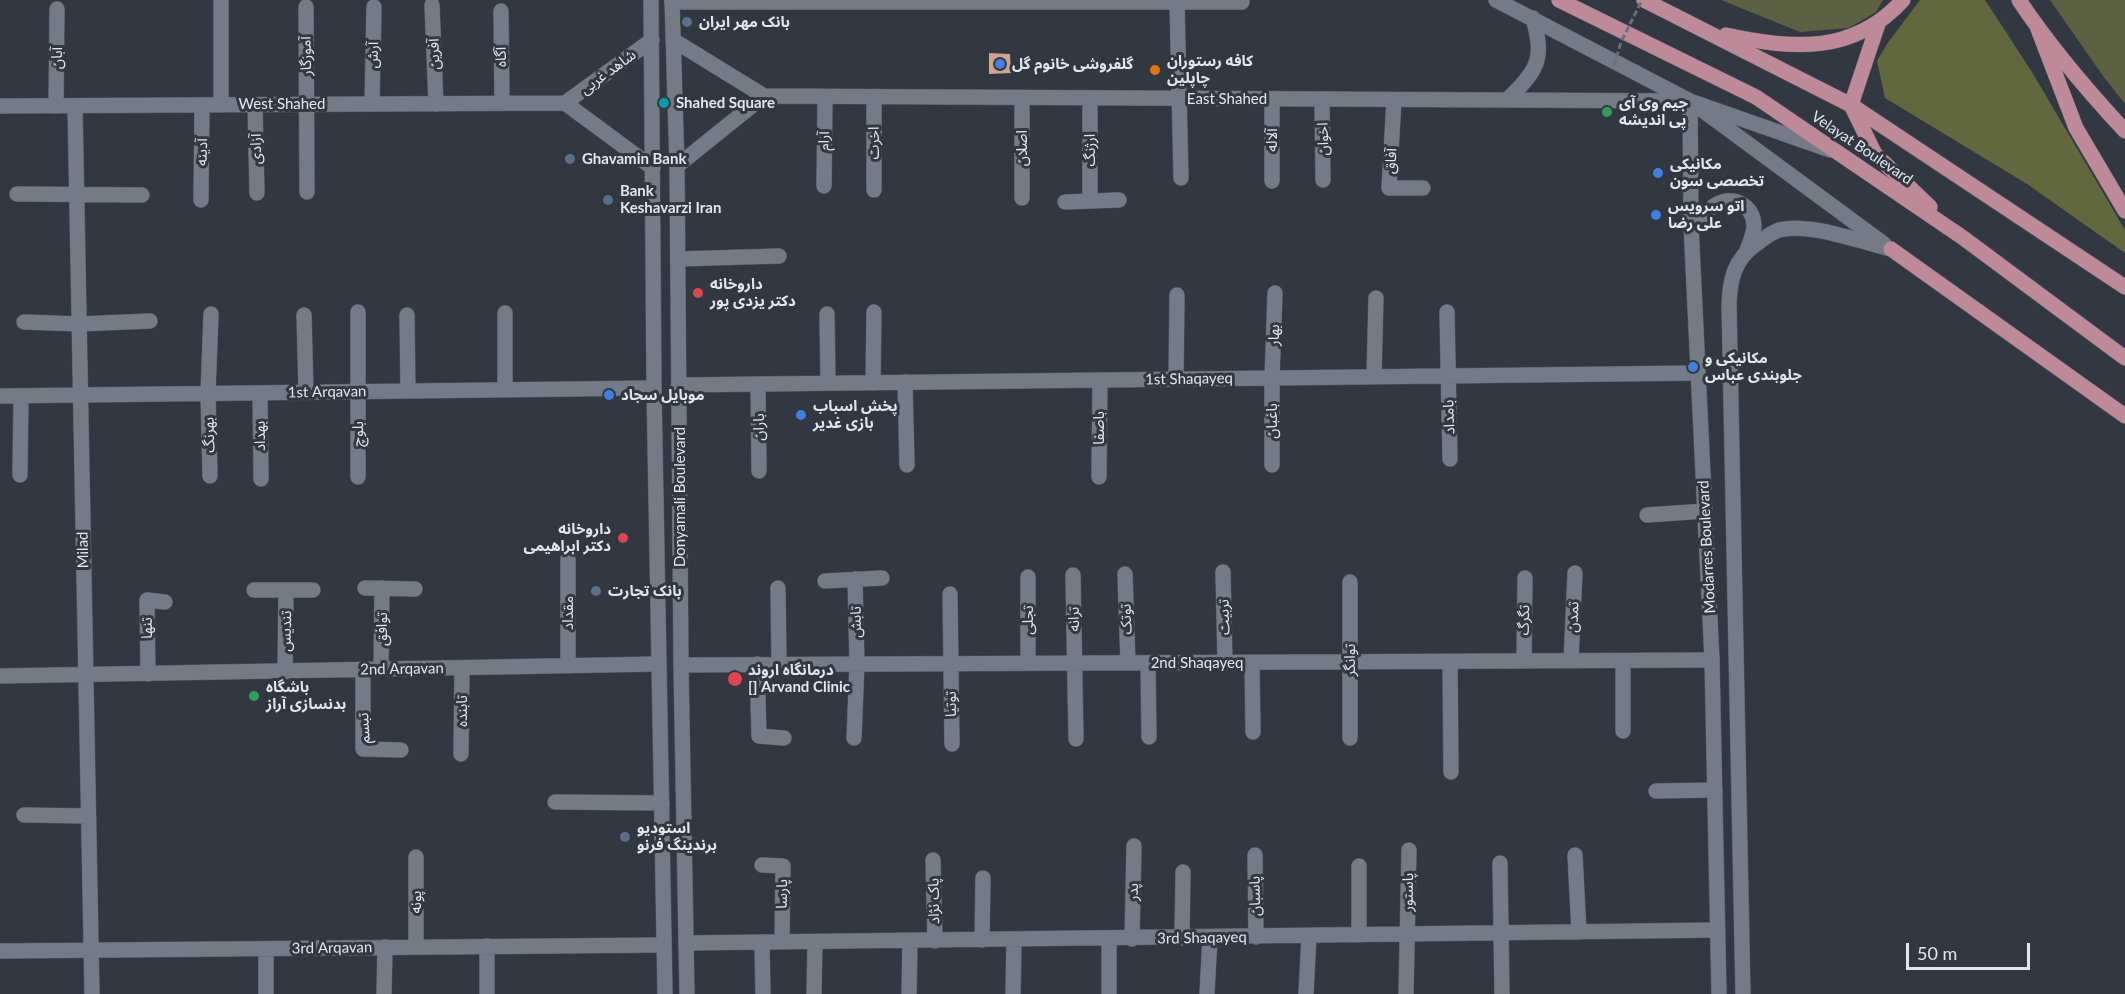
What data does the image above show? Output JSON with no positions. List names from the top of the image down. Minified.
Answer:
{"streets":{"main road":["Velayat Boulevard"],"street":["آفرین","آرش","آموزگار","آگاه","آبان","شاهد غربی","East Shahed","West Shahed","اخوان","آلاله","آرام","اخرت","اصلان","آزادی","ارژنگ","آدینه","آفاق","بهار","1st Shaqayeq","1st Arqavan","بامداد","باغبان","باران","باصفا","بلوچ","بهرنگ","بهداد","Donyamali Boulevard","Modarres Boulevard","Milad","مقداد","تربیت","تمدن","ترانه","توتک","تجلی","تگرگ","تابش","تنها","توافق","تندیس","توانگر","2nd Shaqayeq","2nd Arqavan","توتیا","تابنده","تبسم","پدر","پاستور","پارسا","پاسبان","پاک نژاد","پونه","3rd Shaqayeq","3rd Arqavan"]},"crossings":[["آفرین","West Shahed"],["آرش","West Shahed"],["آموزگار","West Shahed"],["آگاه","West Shahed"],["آبان","West Shahed"],["شاهد غربی","West Shahed"],["شاهد غربی","Donyamali Boulevard"],["East Shahed","اخوان"],["East Shahed","آلاله"],["East Shahed","آرام"],["East Shahed","اخرت"],["East Shahed","اصلان"],["East Shahed","ارژنگ"],["East Shahed","آفاق"],["East Shahed","Modarres Boulevard"],["West Shahed","آزادی"],["West Shahed","آدینه"],["West Shahed","Milad"],["بهار","1st Shaqayeq"],["بهار","باغبان"],["1st Shaqayeq","بامداد"],["1st Shaqayeq","باغبان"],["1st Shaqayeq","باران"],["1st Shaqayeq","باصفا"],["1st Shaqayeq","Donyamali Boulevard"],["1st Shaqayeq","Modarres Boulevard"],["1st Arqavan","بلوچ"],["1st Arqavan","بهرنگ"],["1st Arqavan","بهداد"],["1st Arqavan","Donyamali Boulevard"],["1st Arqavan","Milad"],["Donyamali Boulevard","2nd Shaqayeq"],["Donyamali Boulevard","2nd Arqavan"],["Donyamali Boulevard","3rd Shaqayeq"],["Donyamali Boulevard","3rd Arqavan"],["Modarres Boulevard","2nd Shaqayeq"],["Modarres Boulevard","3rd Shaqayeq"],["Milad","2nd Arqavan"],["Milad","3rd Arqavan"],["مقداد","2nd Arqavan"],["تربیت","2nd Shaqayeq"],["تمدن","2nd Shaqayeq"],["ترانه","2nd Shaqayeq"],["توتک","2nd Shaqayeq"],["تجلی","2nd Shaqayeq"],["تگرگ","2nd Shaqayeq"],["تابش","2nd Shaqayeq"],["تنها","2nd Arqavan"],["توافق","2nd Arqavan"],["تندیس","2nd Arqavan"],["توانگر","2nd Shaqayeq"],["2nd Shaqayeq","توتیا"],["2nd Arqavan","تابنده"],["2nd Arqavan","تبسم"],["پدر","3rd Shaqayeq"],["پاستور","3rd Shaqayeq"],["پارسا","3rd Shaqayeq"],["پاسبان","3rd Shaqayeq"],["پاک نژاد","3rd Shaqayeq"],["پونه","3rd Arqavan"]],"places":["بانک مهر ایران","گلفروشی خانوم گل","کافه رستوران چاپلین","Shahed Square","جیم وی آی پی اندیشه","Ghavamin Bank","مکانیکی تخصصی سون","Bank Keshavarzi Iran","اتو سرویس علی رضا","داروخانه دکتر یزدی پور","مکانیکی و جلوبندی عباس","موبایل سجاد","پخش اسباب بازی غدیر","داروخانه دکتر ابراهیمی","بانک تجارت","درمانگاه اروند [] Arvand Clinic","باشگاه بدنسازی آراز","استودیو برندینگ فرنو"],"scale_bar":"50 m"}
